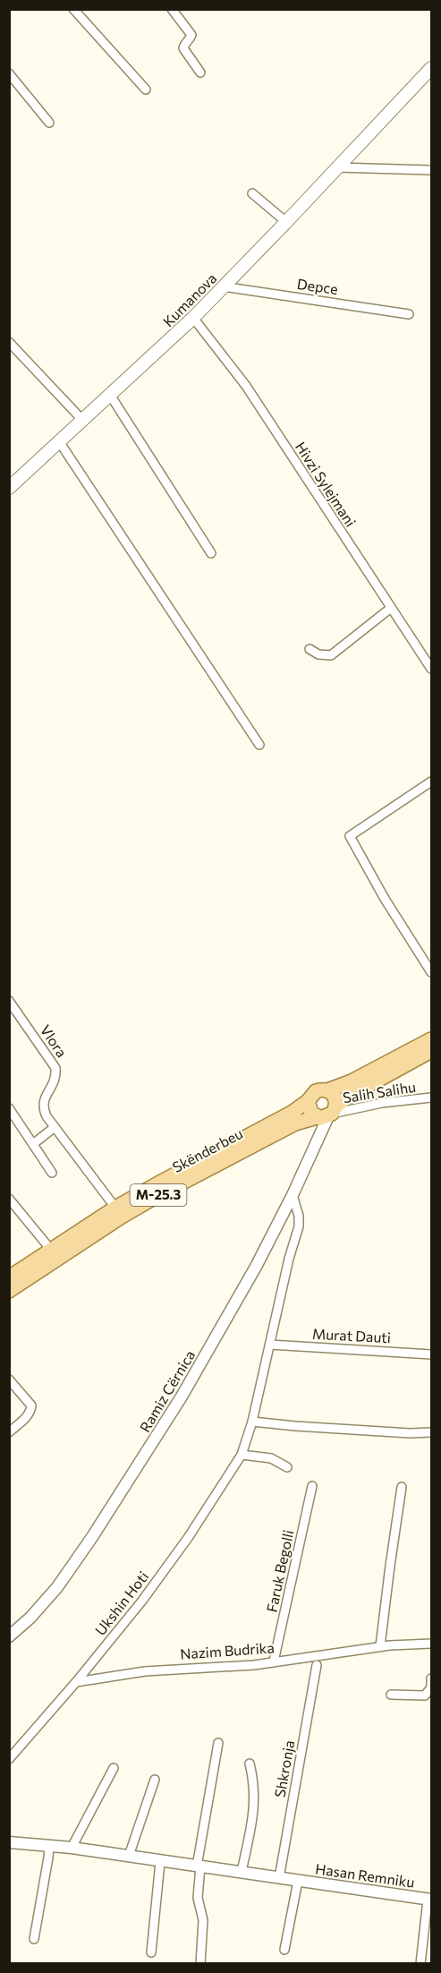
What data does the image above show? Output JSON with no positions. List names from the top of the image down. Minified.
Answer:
{"streets":{"main road":["Kumanova","Skënderbeu","M-25.3"],"street":["Depce","Hivzi Sylejmani","Vlora","Salih Salihu","Murat Dauti","Ramiz Cërnica","Faruk Begolli","Ukshin Hoti","Nazim Budrika","Shkronja","Hasan Remniku"]},"crossings":[["Depce","Kumanova"],["Kumanova","Hivzi Sylejmani"],["Vlora","Skënderbeu"],["Salih Salihu","Skënderbeu"],["Salih Salihu","M-25.3"],["Salih Salihu","Ramiz Cërnica"],["Skënderbeu","M-25.3"],["Skënderbeu","Ramiz Cërnica"],["M-25.3","Ramiz Cërnica"],["Murat Dauti","Ukshin Hoti"],["Ramiz Cërnica","Ukshin Hoti"],["Faruk Begolli","Nazim Budrika"],["Ukshin Hoti","Nazim Budrika"],["Shkronja","Hasan Remniku"]]}
